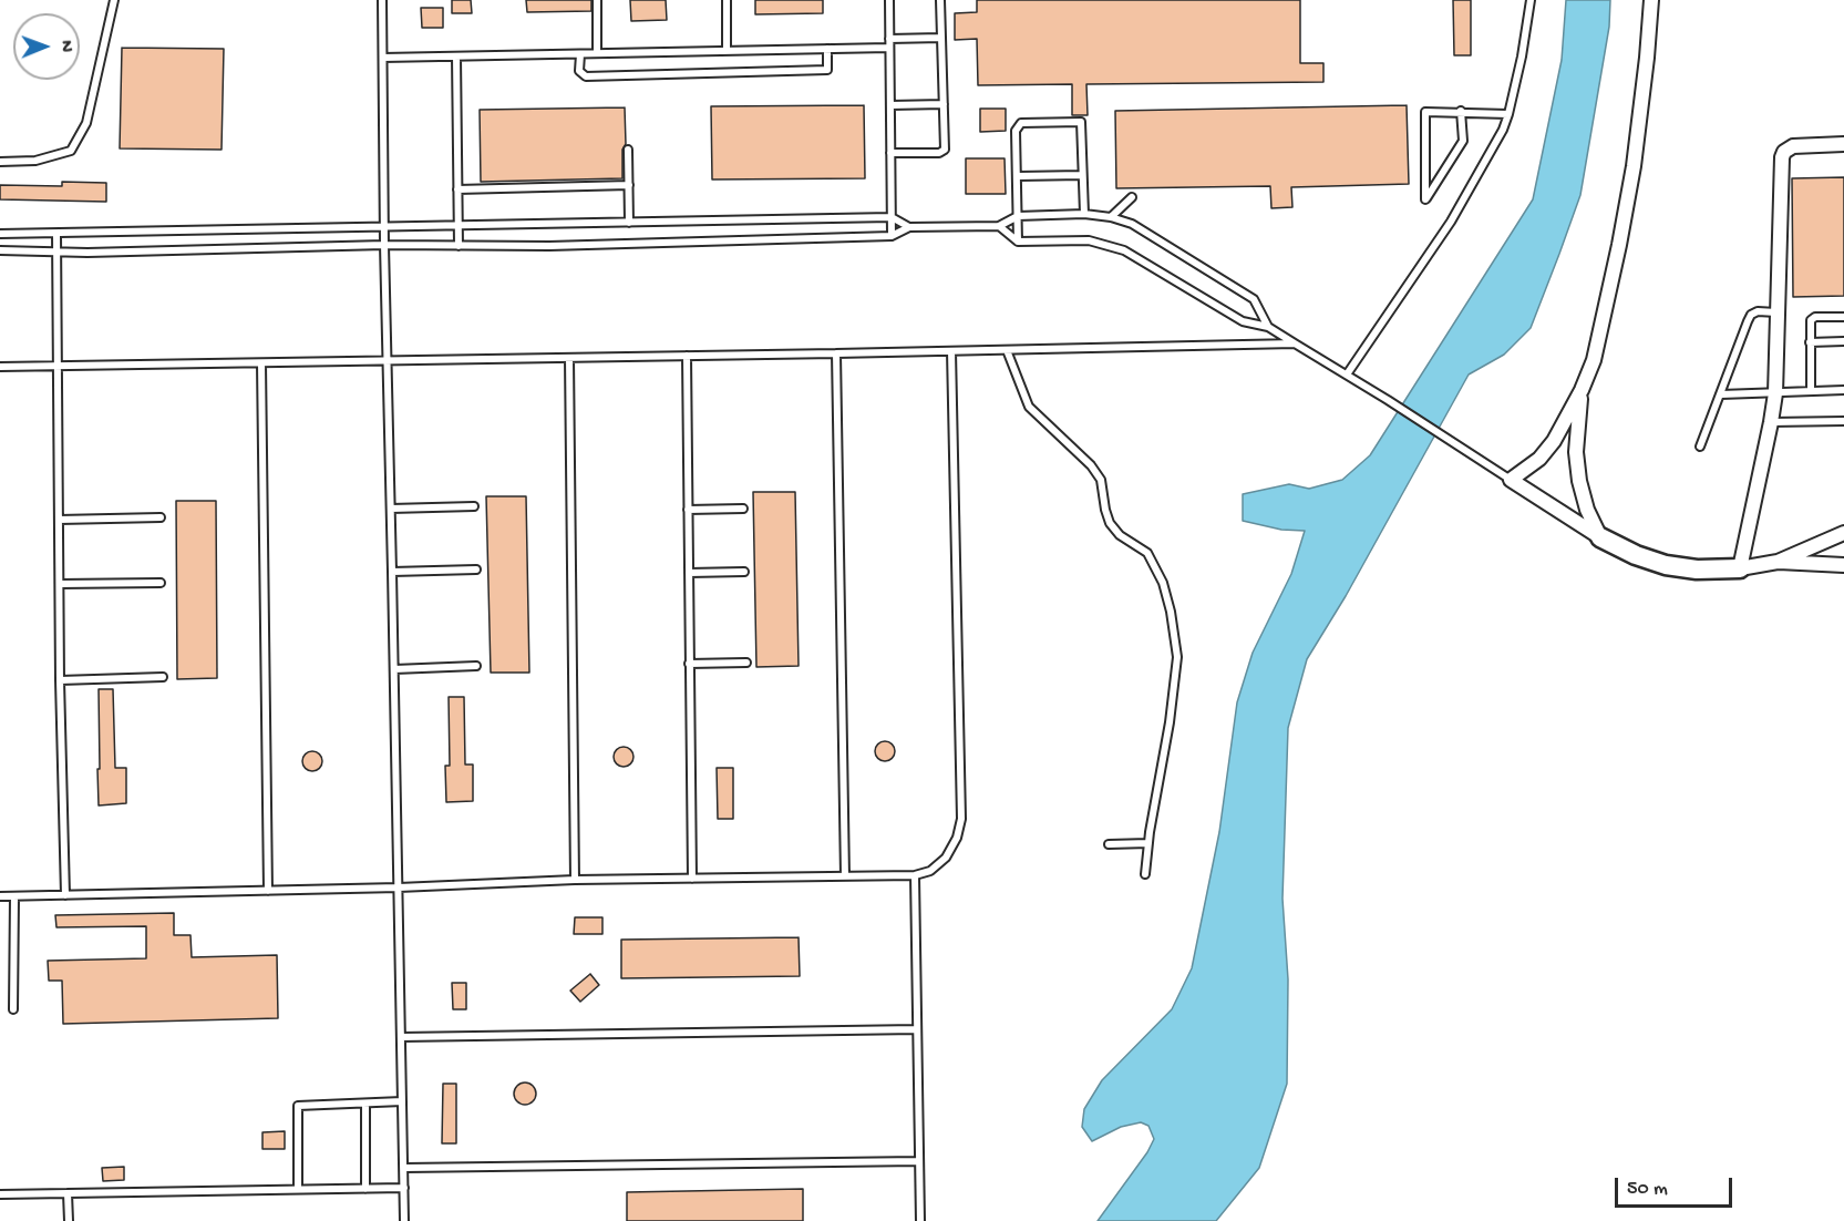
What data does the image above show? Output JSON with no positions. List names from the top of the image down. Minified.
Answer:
{"scale_bar":"50 m","north":"right"}
